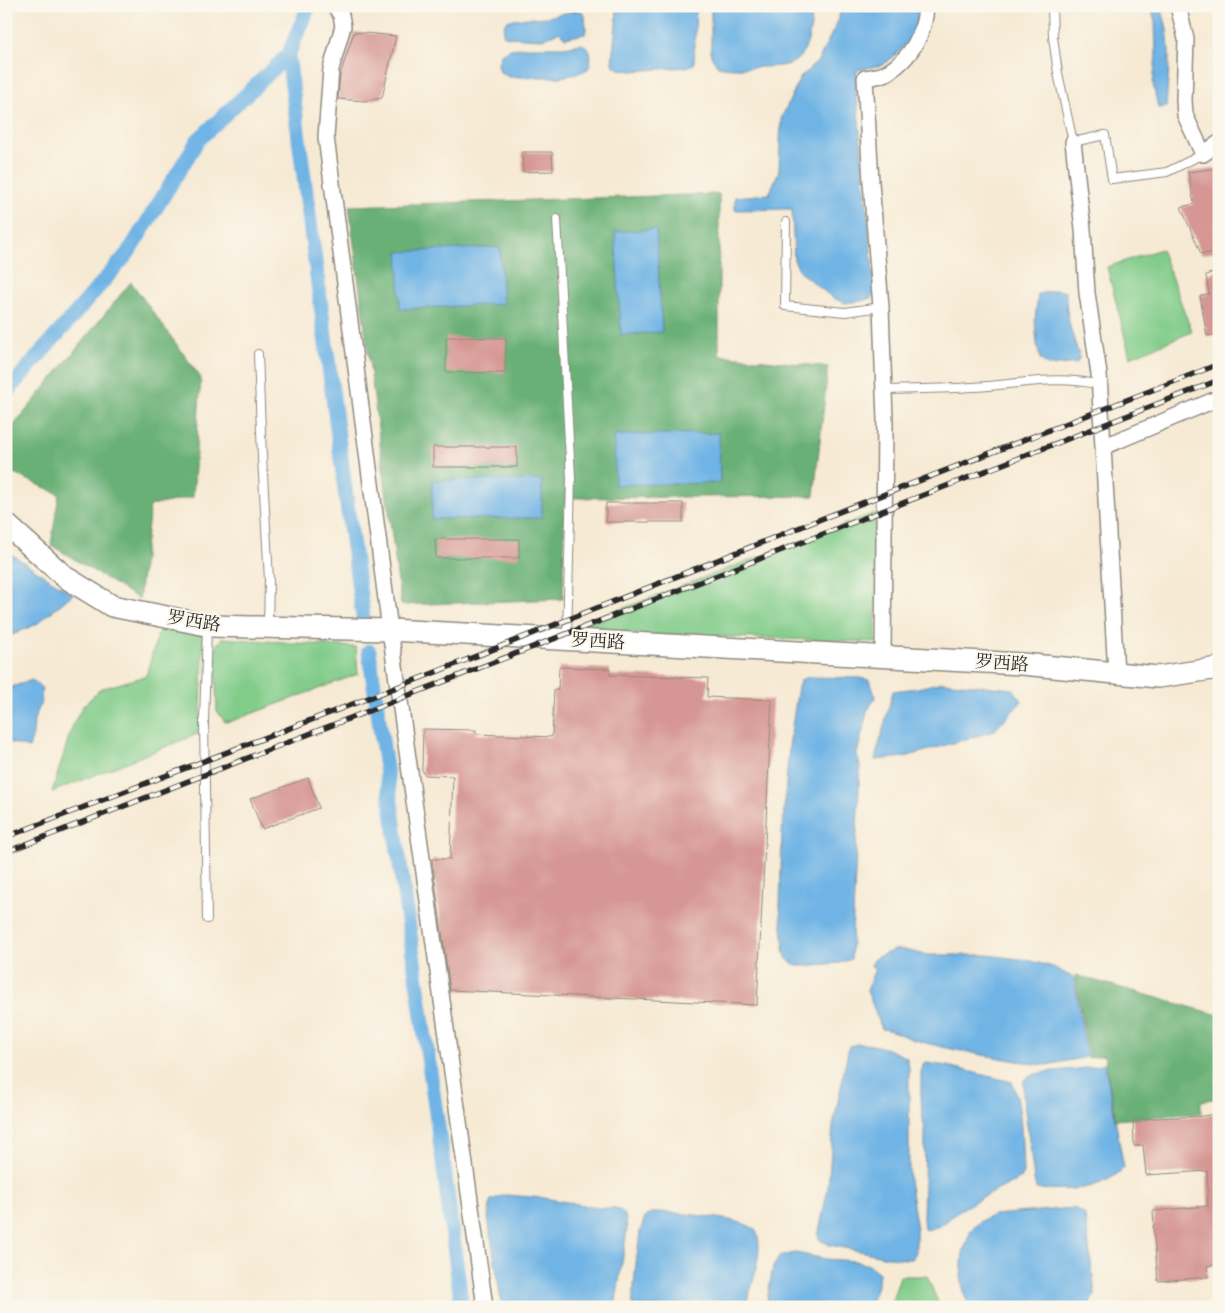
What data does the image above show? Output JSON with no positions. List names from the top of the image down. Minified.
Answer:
{"streets":{"street":["罗西路"]}}
